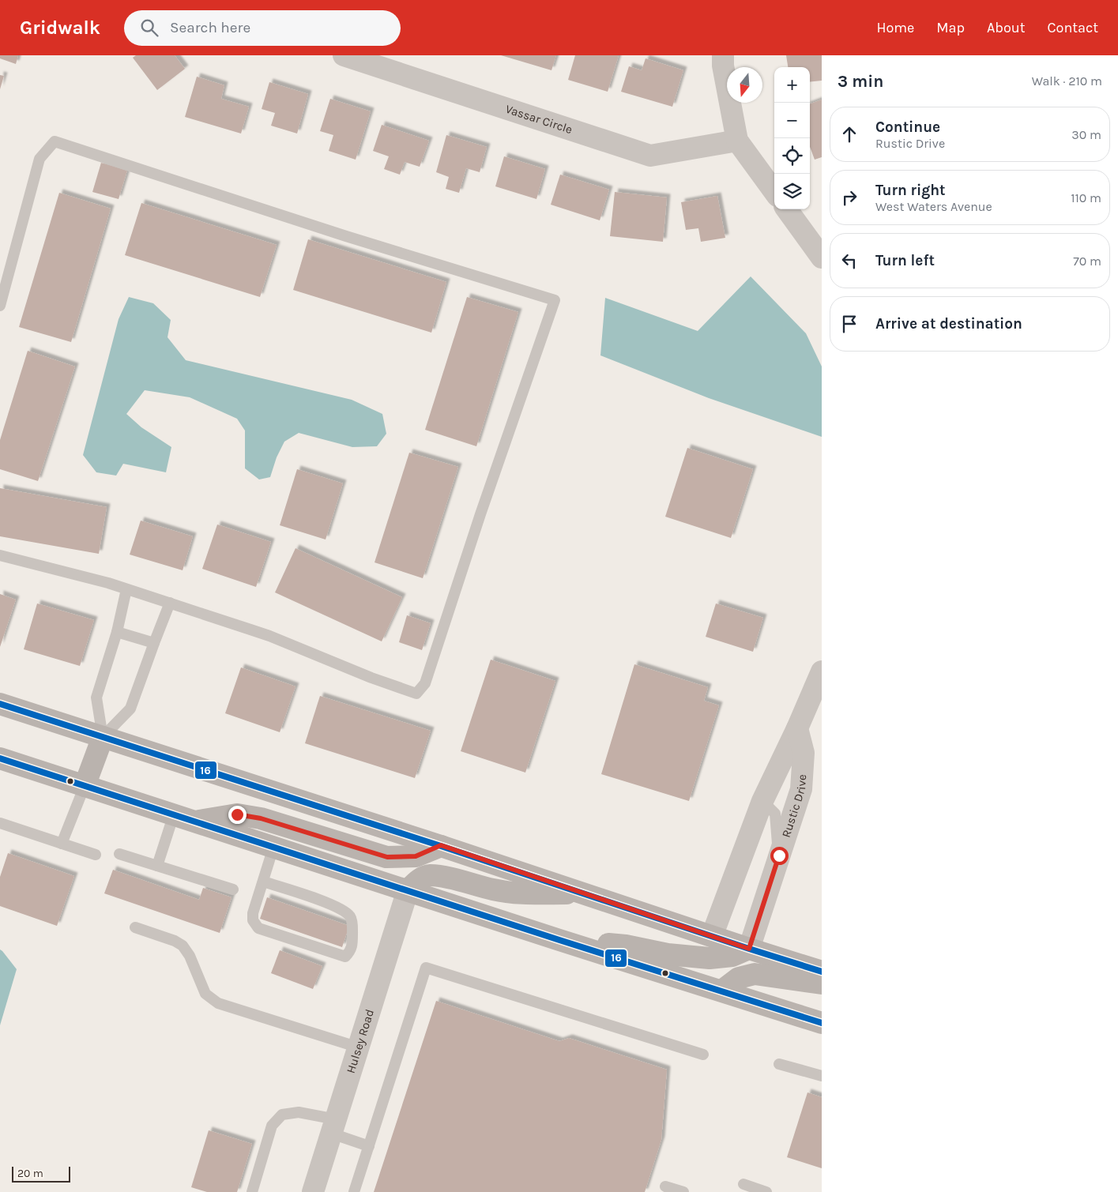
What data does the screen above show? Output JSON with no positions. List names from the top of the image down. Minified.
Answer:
{"streets":{"street":["Vassar Circle","Rustic Drive","Hulsey Road"]},"lines":["transit line 16"],"scale_bar":"20 m","north":"bottom","page":{"header":"Gridwalk","search":"Search here","nav":["Home","Map","About","Contact"],"heading":["3 min","Walk · 210 m"],"map_buttons":["+","−"],"list":[["Continue","Rustic Drive","30 m"],["Turn right","West Waters Avenue","110 m"],["Turn left","70 m"],"Arrive at destination"],"scale":"20 m"}}
